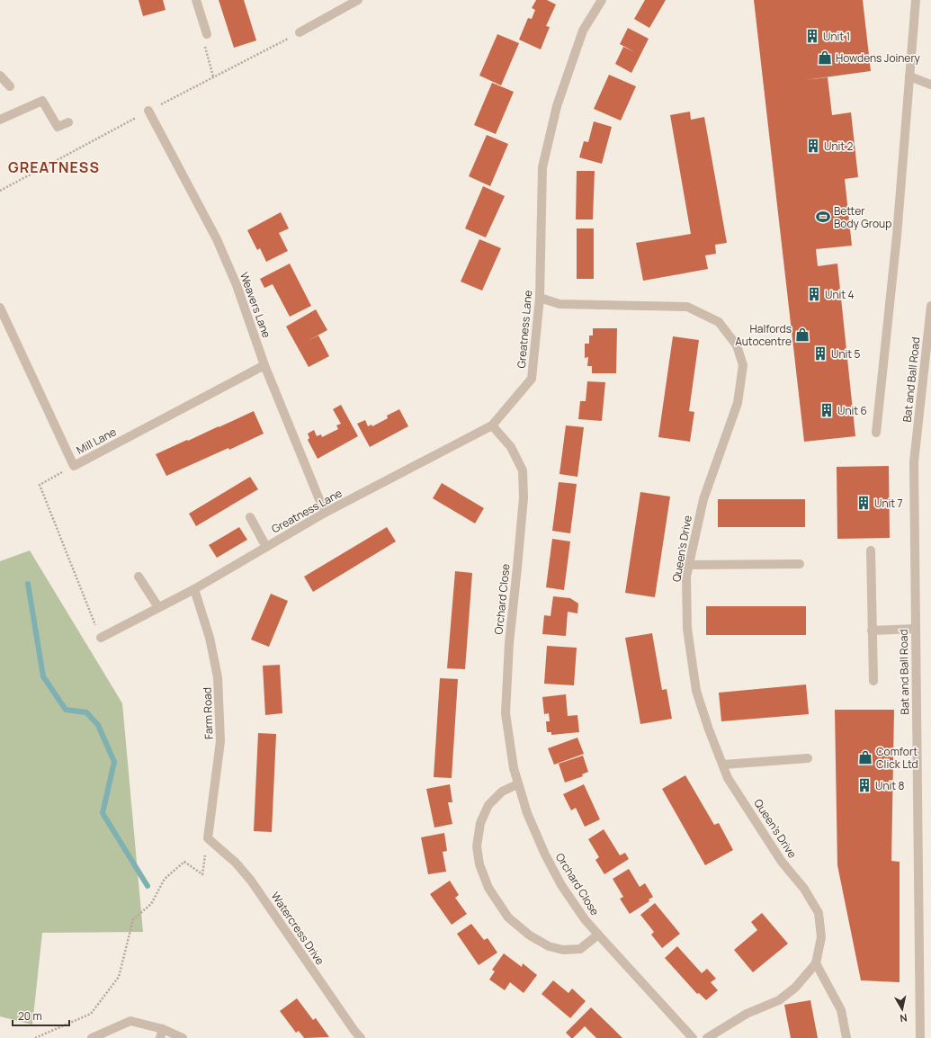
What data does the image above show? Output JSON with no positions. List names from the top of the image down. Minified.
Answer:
{"streets":{"street":["Weavers Lane","Greatness Lane","Bat and Ball Road","Mill Lane","Queen's Drive","Orchard Close","Farm Road","Watercress Drive"]},"crossings":[["Weavers Lane","Greatness Lane"],["Weavers Lane","Mill Lane"],["Greatness Lane","Queen's Drive"],["Greatness Lane","Orchard Close"],["Greatness Lane","Farm Road"],["Farm Road","Watercress Drive"]],"districts":["GREATNESS"],"places":{"building":["Unit 1","Unit 2","Unit 4","Unit 5","Unit 6","Unit 7","Unit 8"],"shop":["Howdens Joinery","Halfords Autocentre","Comfort Click Ltd"],"sports":["Better Body Group"]},"scale_bar":"20 m","north":"bottom"}
